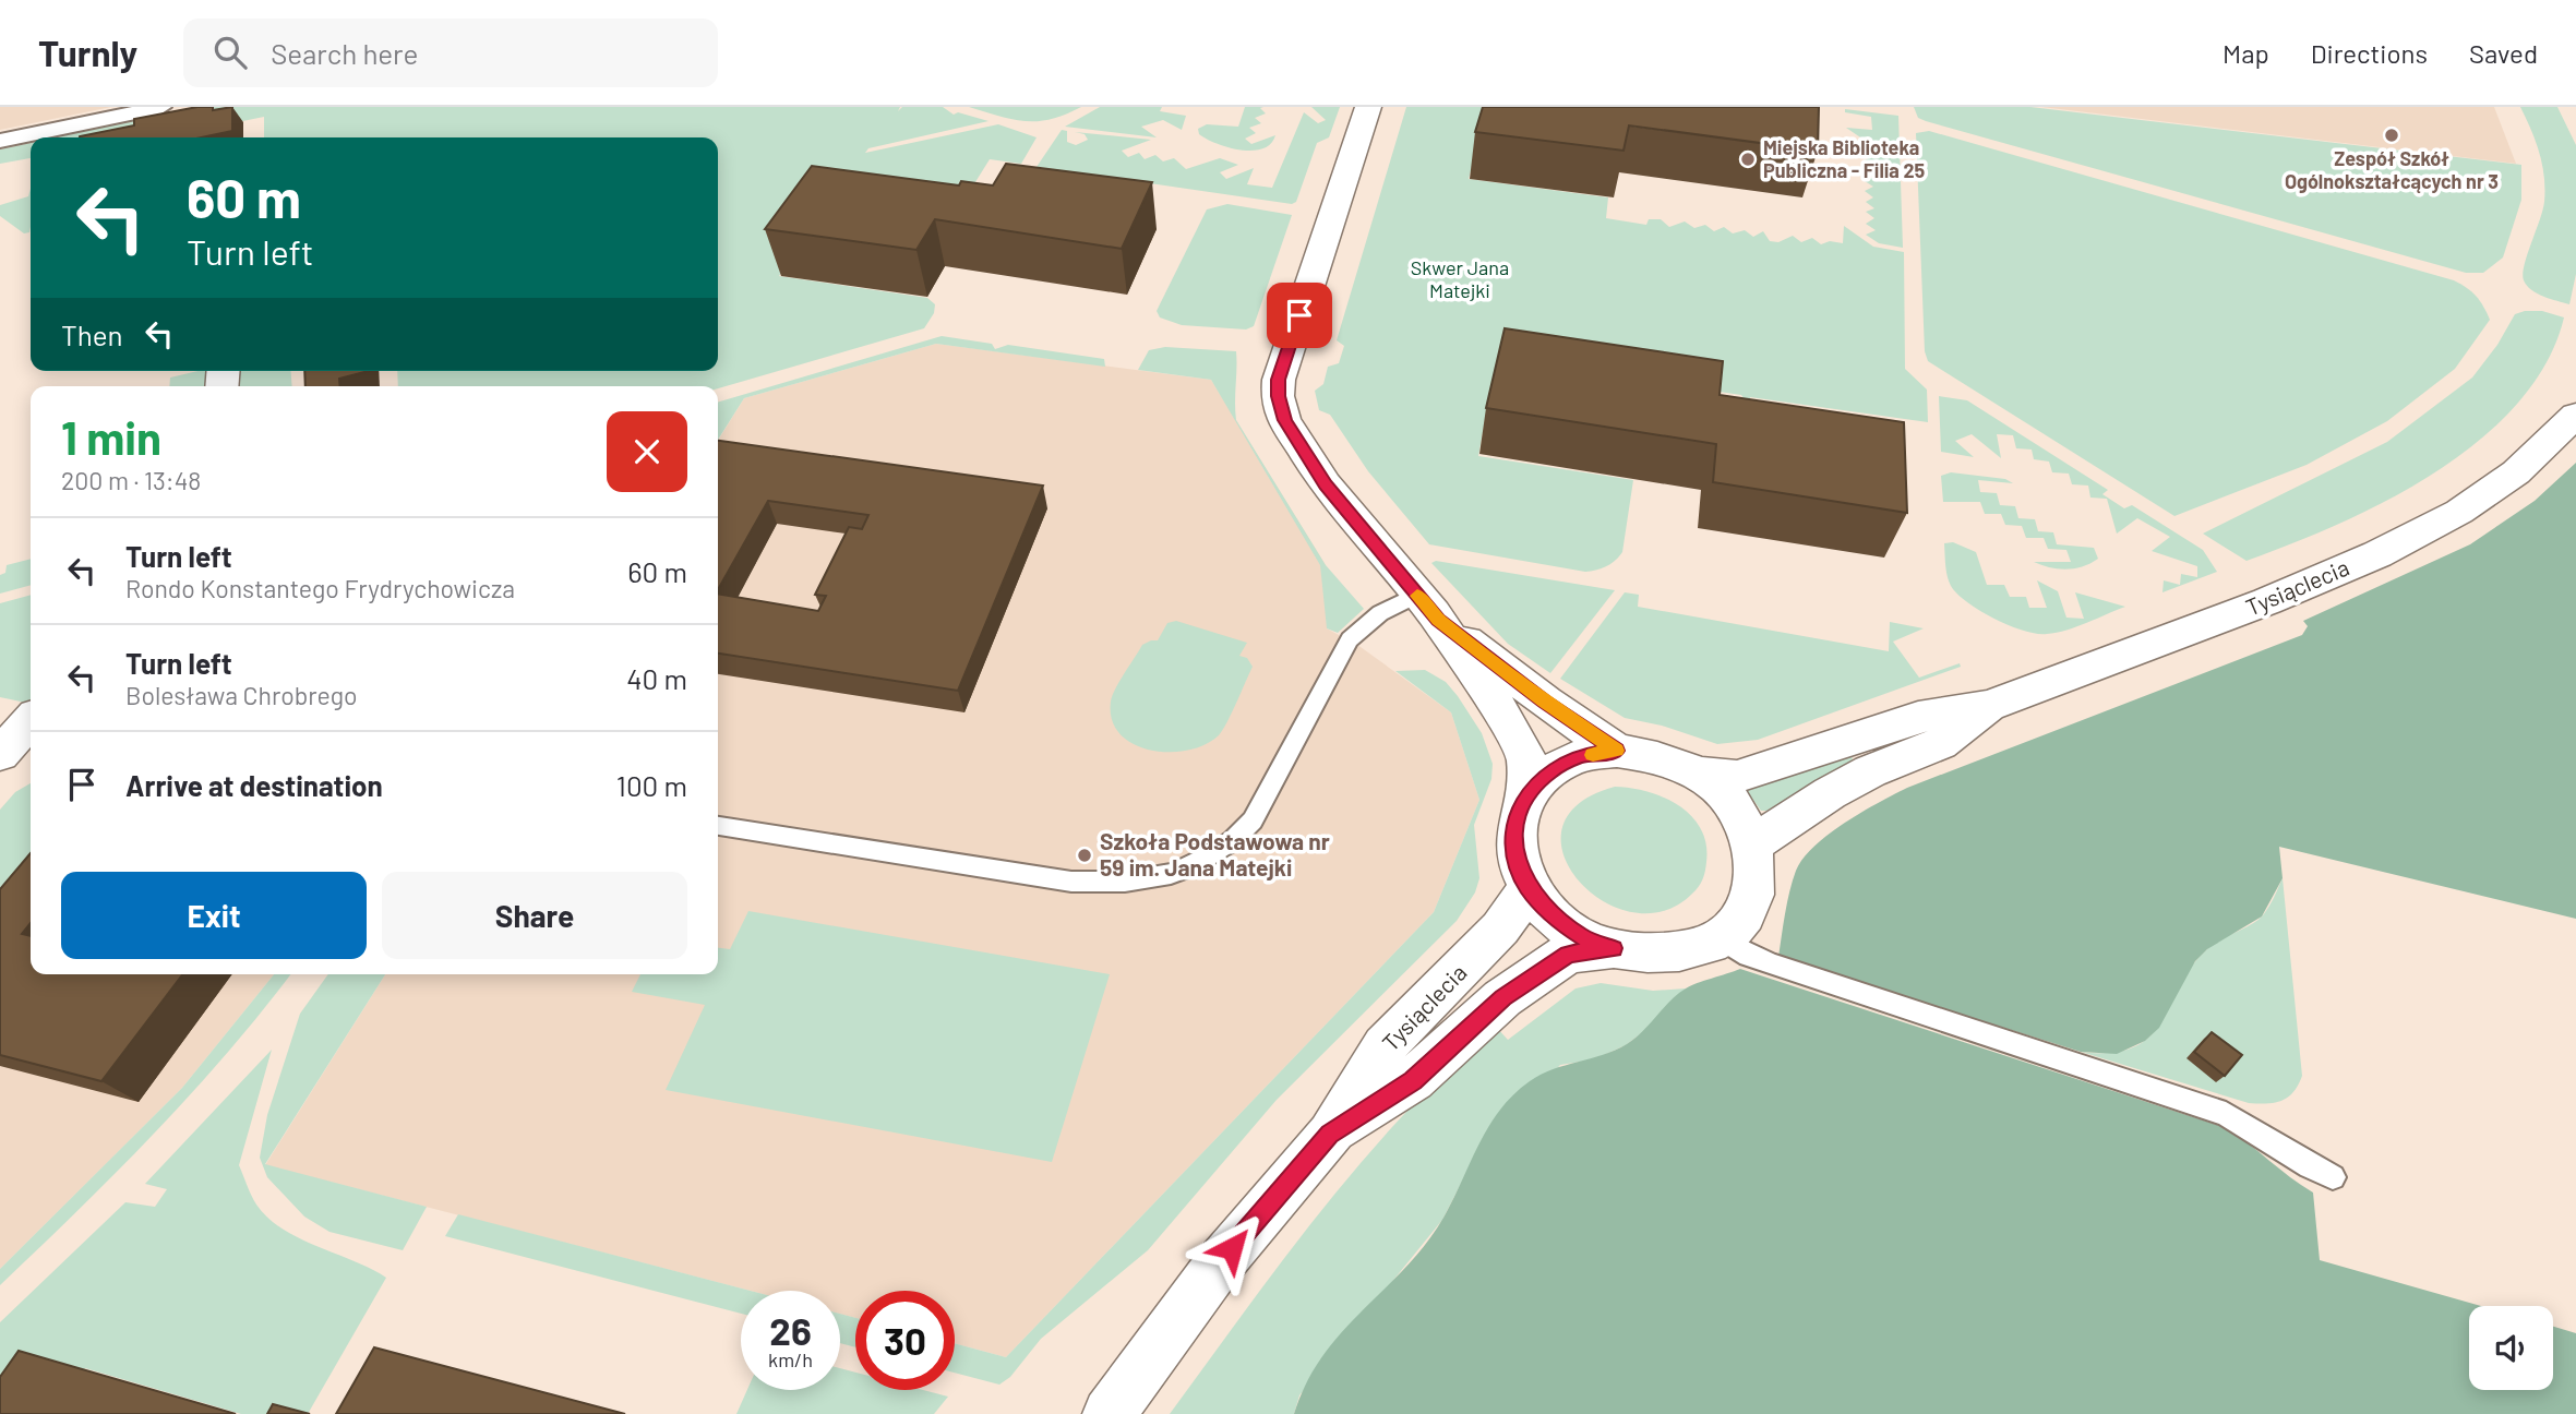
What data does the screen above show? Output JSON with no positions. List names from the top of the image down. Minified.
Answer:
{"streets":{"street":["Tysiąclecia"]},"parks":["Skwer Jana Matejki"],"places":["Zespół Szkół Ogólnokształcących nr 3","Miejska Biblioteka Publiczna - Filia 25","Szkoła Podstawowa nr 59 im. Jana Matejki"],"page":{"header":"Turnly","search":"Search here","nav":["Map","Directions","Saved"],"turn":["60 m","Turn left"],"then":"Then","heading":["1 min","200 m · 13:48"],"list":[{"name":"Turn left","note":"Rondo Konstantego Frydrychowicza","value":"60 m"},{"name":"Turn left","note":"Bolesława Chrobrego","value":"40 m"},{"name":"Arrive at destination","value":"100 m"}],"buttons":["Exit","Share"],"speed":"26 km/h","limit":"30"}}
